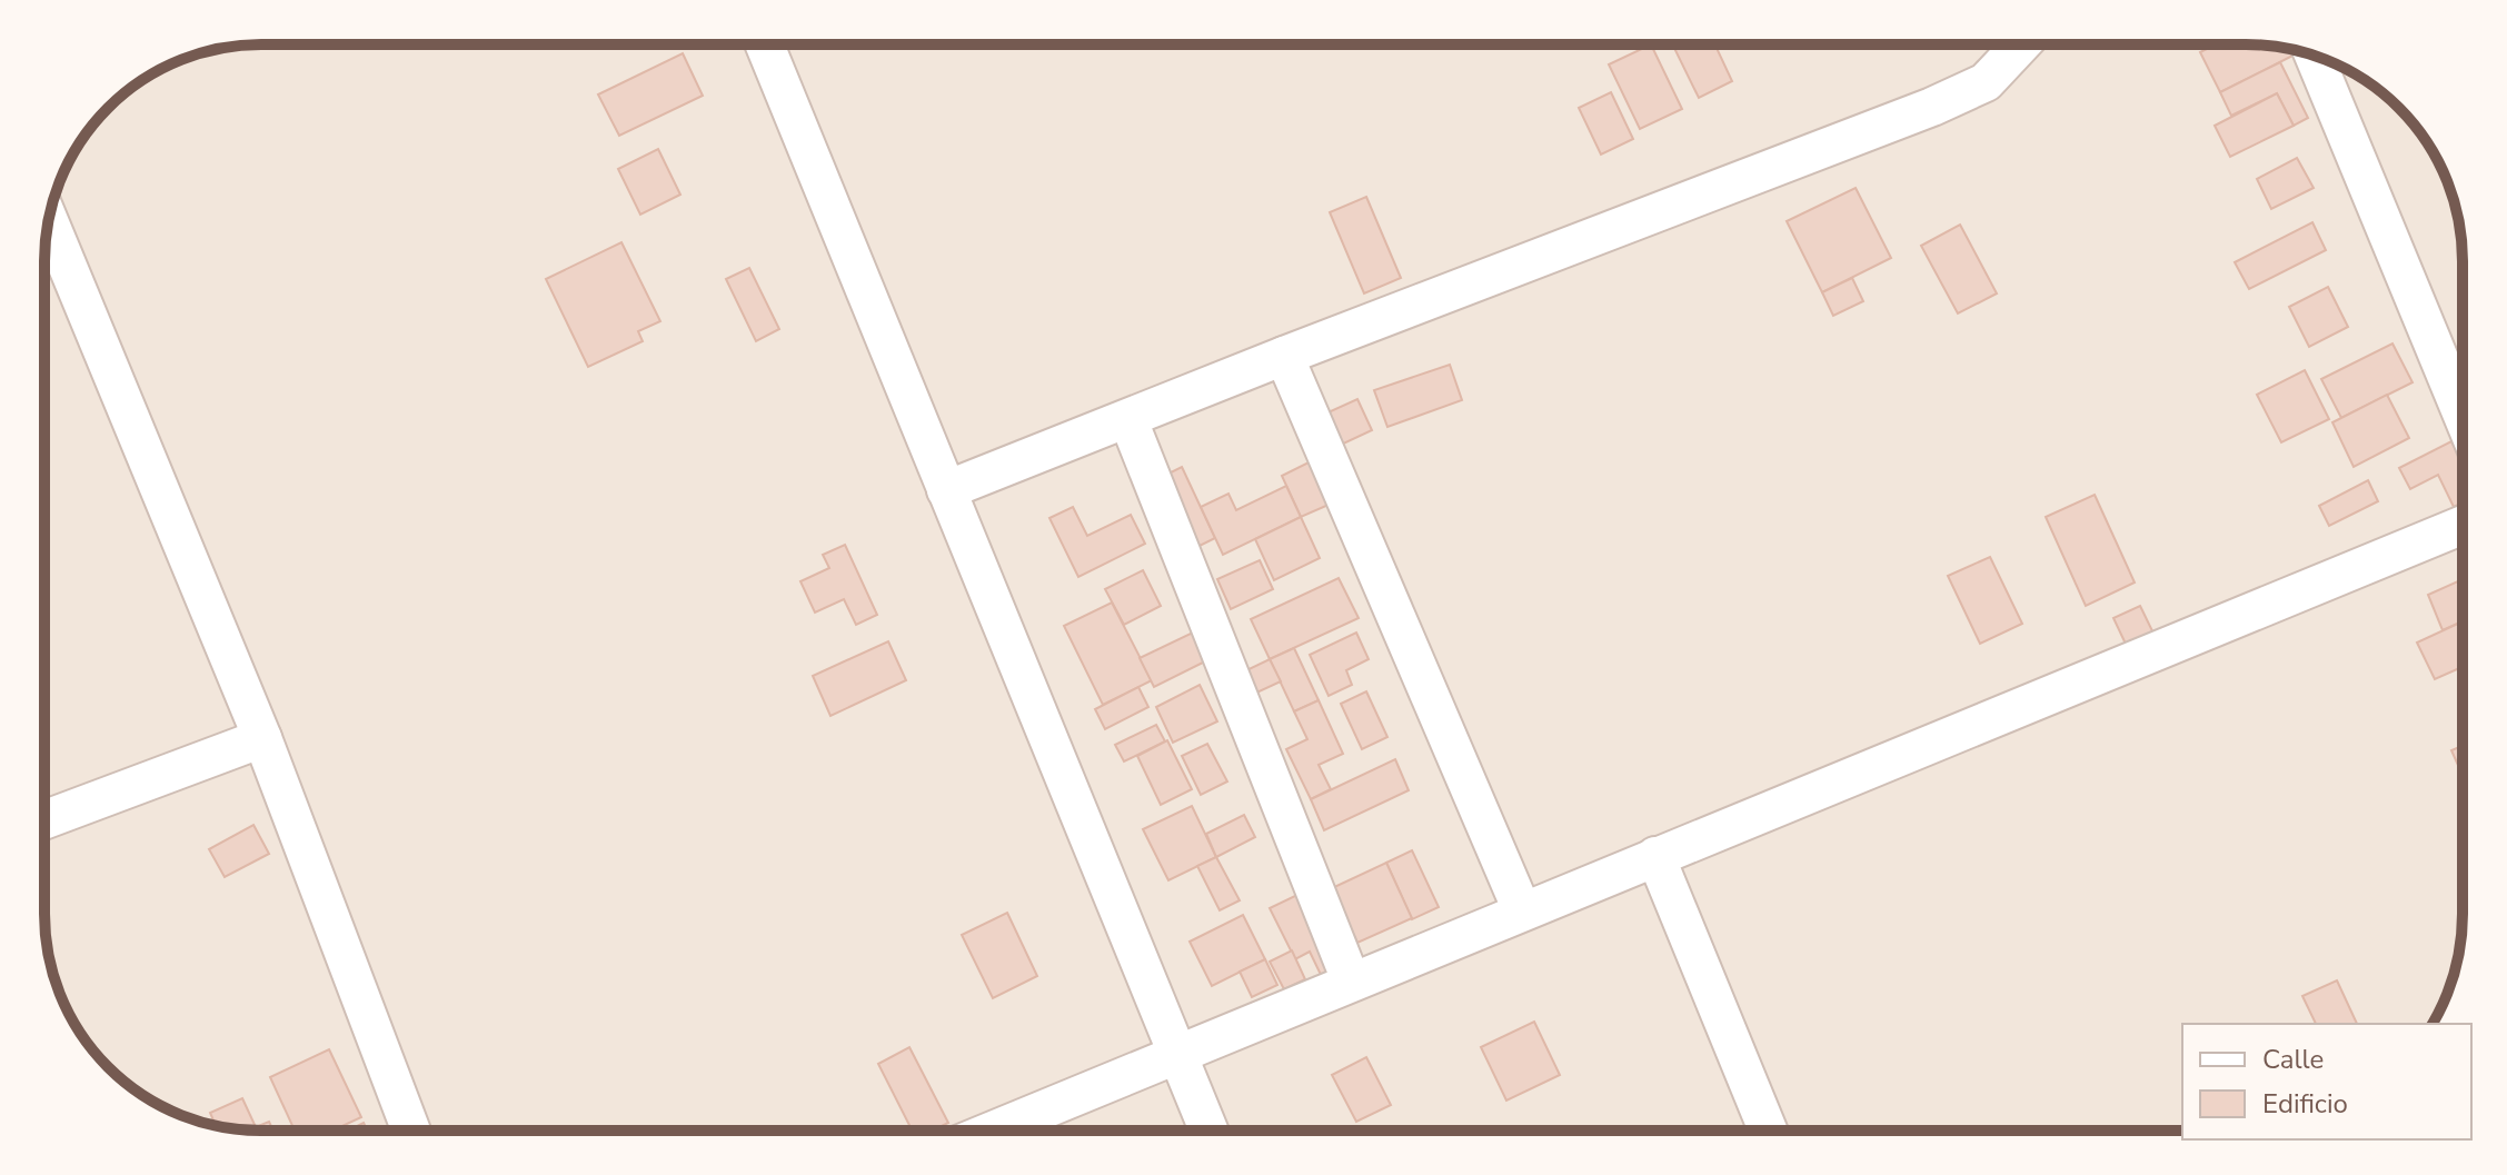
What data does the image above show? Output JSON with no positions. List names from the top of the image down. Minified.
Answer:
{"legend":["Calle","Edificio"]}
